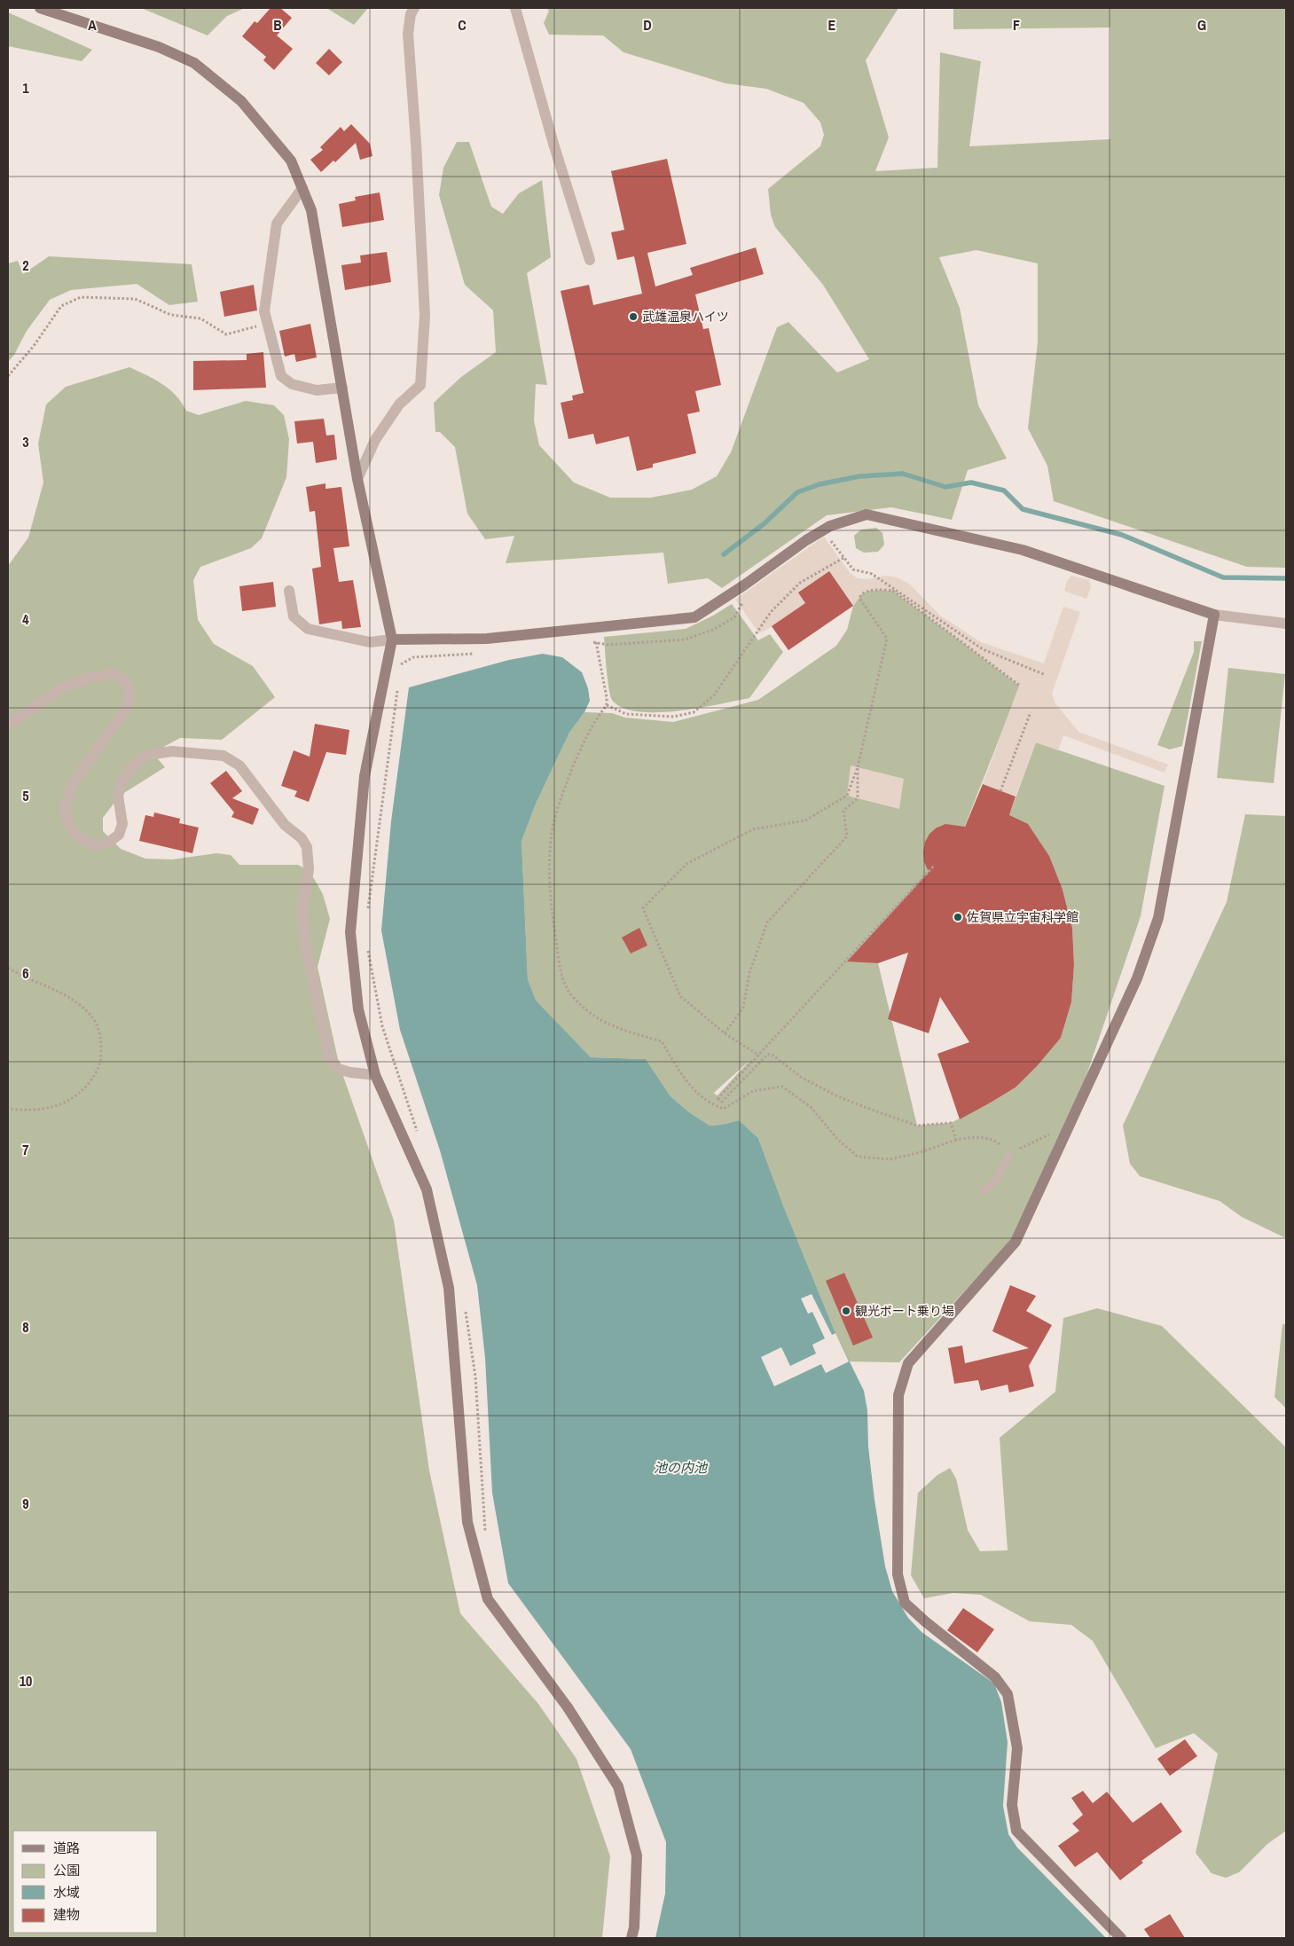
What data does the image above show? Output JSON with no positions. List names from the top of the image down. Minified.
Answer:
{"water":["池の内池"],"places":["武雄温泉ハイツ","佐賀県立宇宙科学館","観光ボート乗り場"],"legend":["道路","公園","水域","建物"],"grid":{"columns":["A","B","C","D","E","F","G"],"rows":["1","2","3","4","5","6","7","8","9","10"]}}
